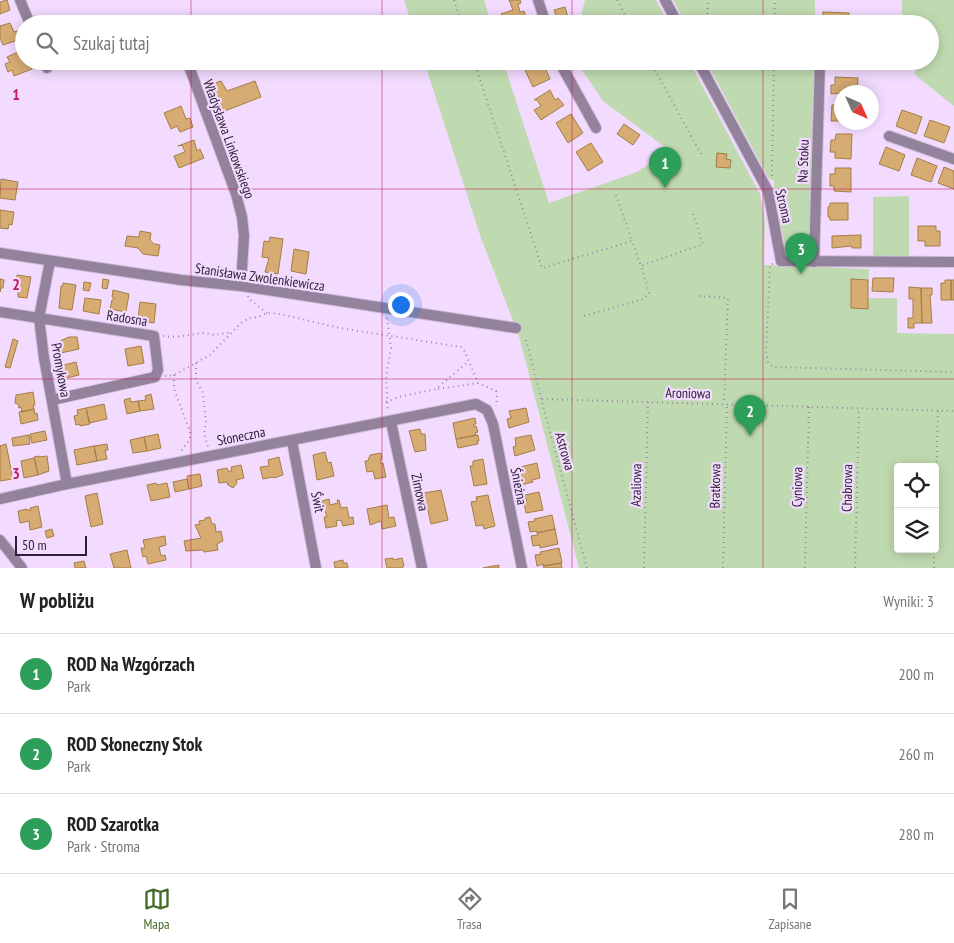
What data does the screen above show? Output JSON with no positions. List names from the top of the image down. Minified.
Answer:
{"streets":{"street":["Władysława Linkowskiego","Na Stoku","Stroma","Stanisława Zwolenkiewicza","Radosna","Promykowa","Słoneczna","Śnieżna","Zimowa","Świt"],"path":["Aroniowa","Astrowa","Azaliowa","Bratkowa","Cyniowa","Chabrowa"]},"crossings":[["Władysława Linkowskiego","Stanisława Zwolenkiewicza"],["Stanisława Zwolenkiewicza","Promykowa"],["Radosna","Promykowa"],["Promykowa","Słoneczna"],["Aroniowa","Astrowa"],["Aroniowa","Azaliowa"],["Aroniowa","Bratkowa"],["Aroniowa","Cyniowa"],["Aroniowa","Chabrowa"],["Słoneczna","Śnieżna"],["Słoneczna","Zimowa"],["Słoneczna","Świt"]],"scale_bar":"50 m","north":"bottom right","page":{"search":"Szukaj tutaj","pins":["1","3","2"],"scale":"50 m","heading":["W pobliżu","Wyniki: 3"],"list":[{"mark":"1","name":"ROD Na Wzgórzach","note":"Park","value":"200 m"},{"mark":"2","name":"ROD Słoneczny Stok","note":"Park","value":"260 m"},{"mark":"3","name":"ROD Szarotka","note":"Park · Stroma","value":"280 m"}],"nav":["Mapa","Trasa","Zapisane"]},"grid":{"rows":["1","2","3"]}}
